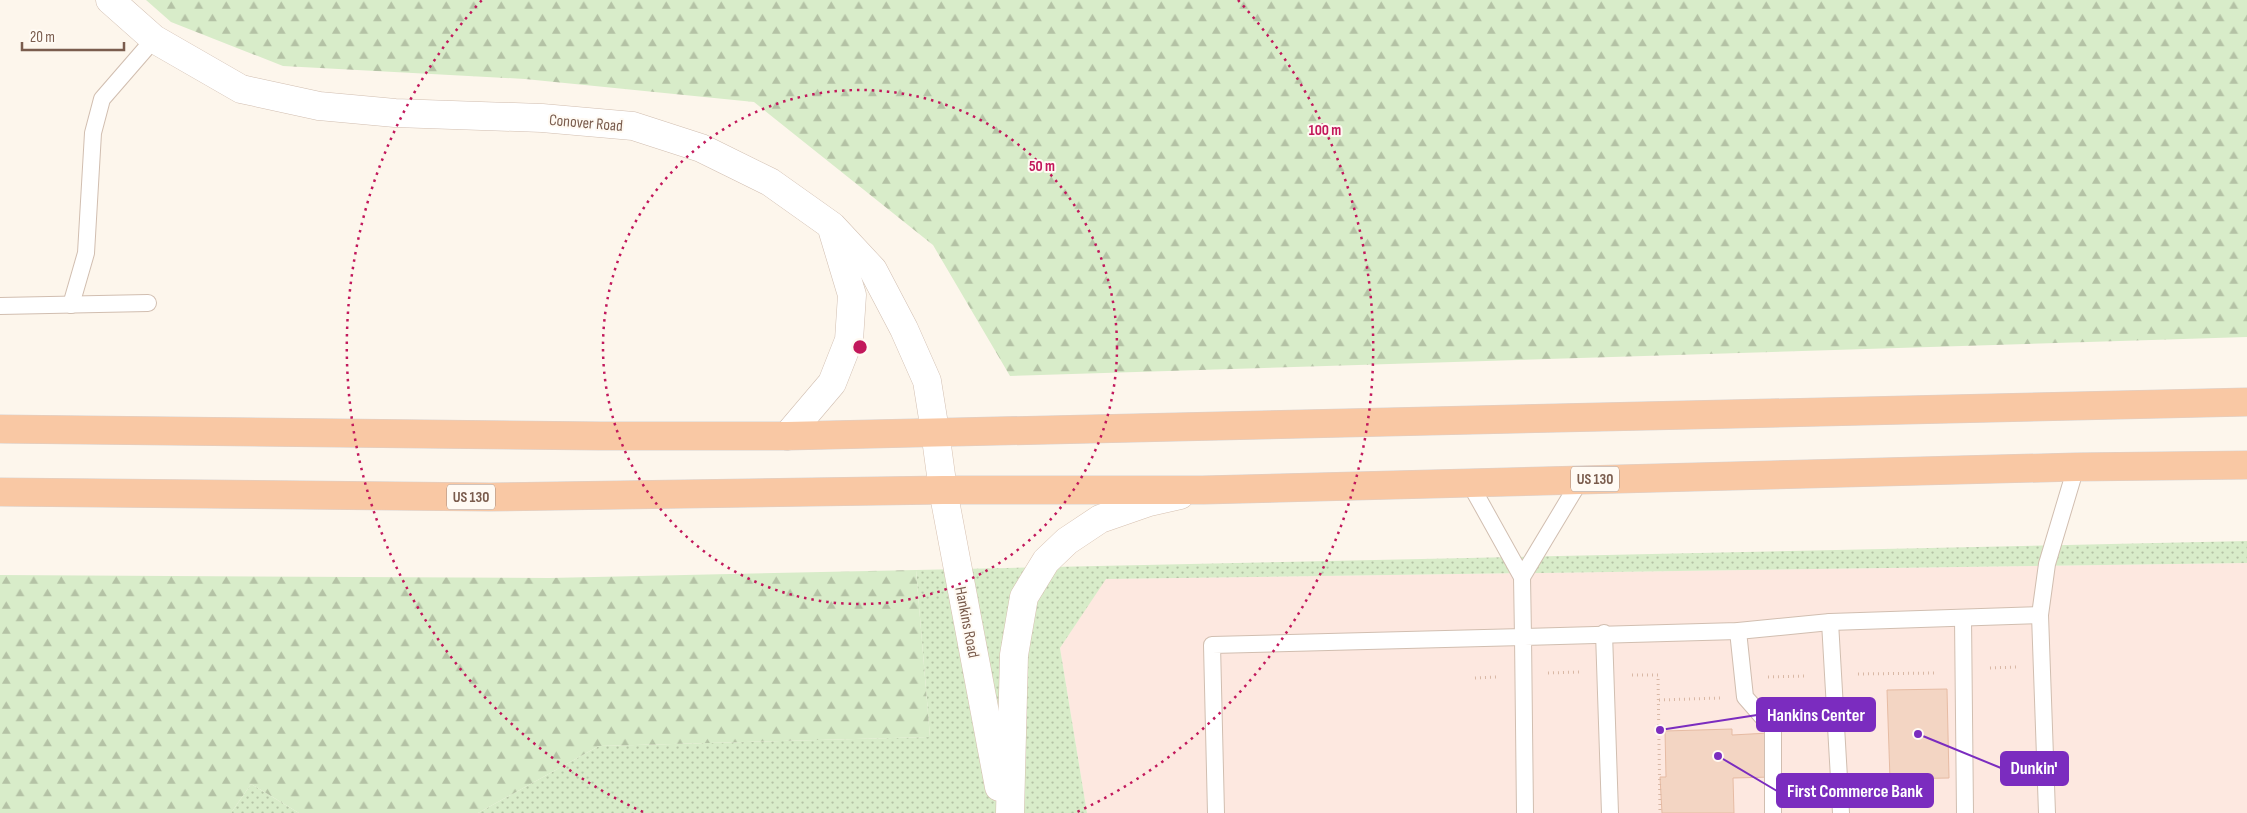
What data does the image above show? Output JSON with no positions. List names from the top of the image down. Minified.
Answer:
{"streets":{"highway":["US 130"],"street":["Conover Road","Hankins Road"]},"crossings":[["Conover Road","Hankins Road"],["US 130","Hankins Road"]],"places":["Hankins Center","Dunkin'","First Commerce Bank"],"scale_bar":"20 m","rings":["100 m","50 m"]}
